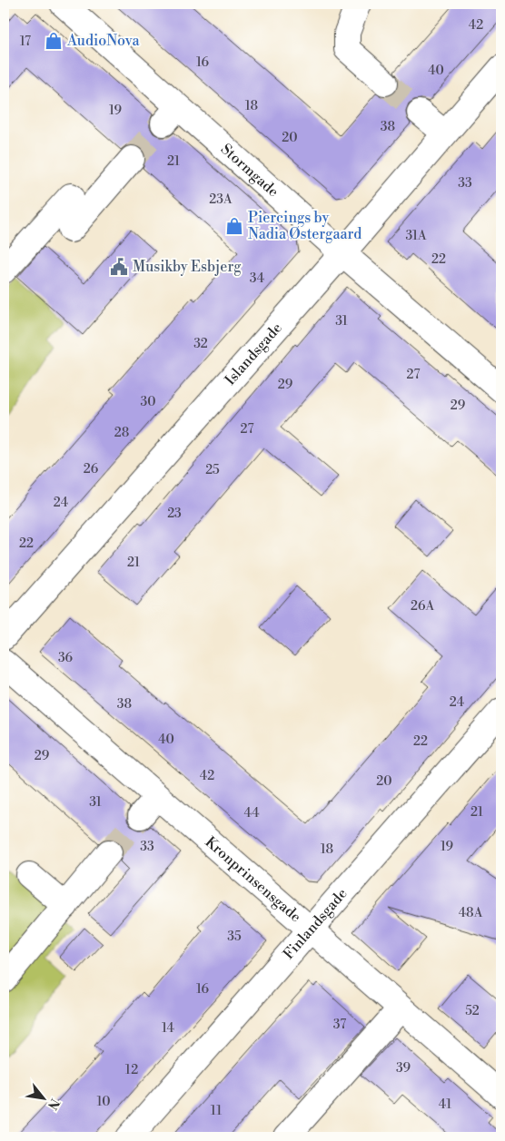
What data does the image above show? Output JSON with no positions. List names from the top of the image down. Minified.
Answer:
{"streets":{"street":["Stormgade","Islandsgade","Kronprinsensgade","Finlandsgade"]},"crossings":[["Stormgade","Islandsgade"],["Kronprinsensgade","Finlandsgade"]],"places":{"shop":["AudioNova","Piercings by Nadia Østergaard"],"public building":["Musikby Esbjerg"]},"house_numbers":["42","17","16","40","18","19","38","20","21","33","23A","31A","22","34","31","32","27","29","30","29","27","28","26","25","24","23","22","21","26A","36","24","38","40","22","29","42","20","31","21","44","33","19","18","48A","35","16","52","37","14","39","12","10","41","11"],"north":"bottom right"}
